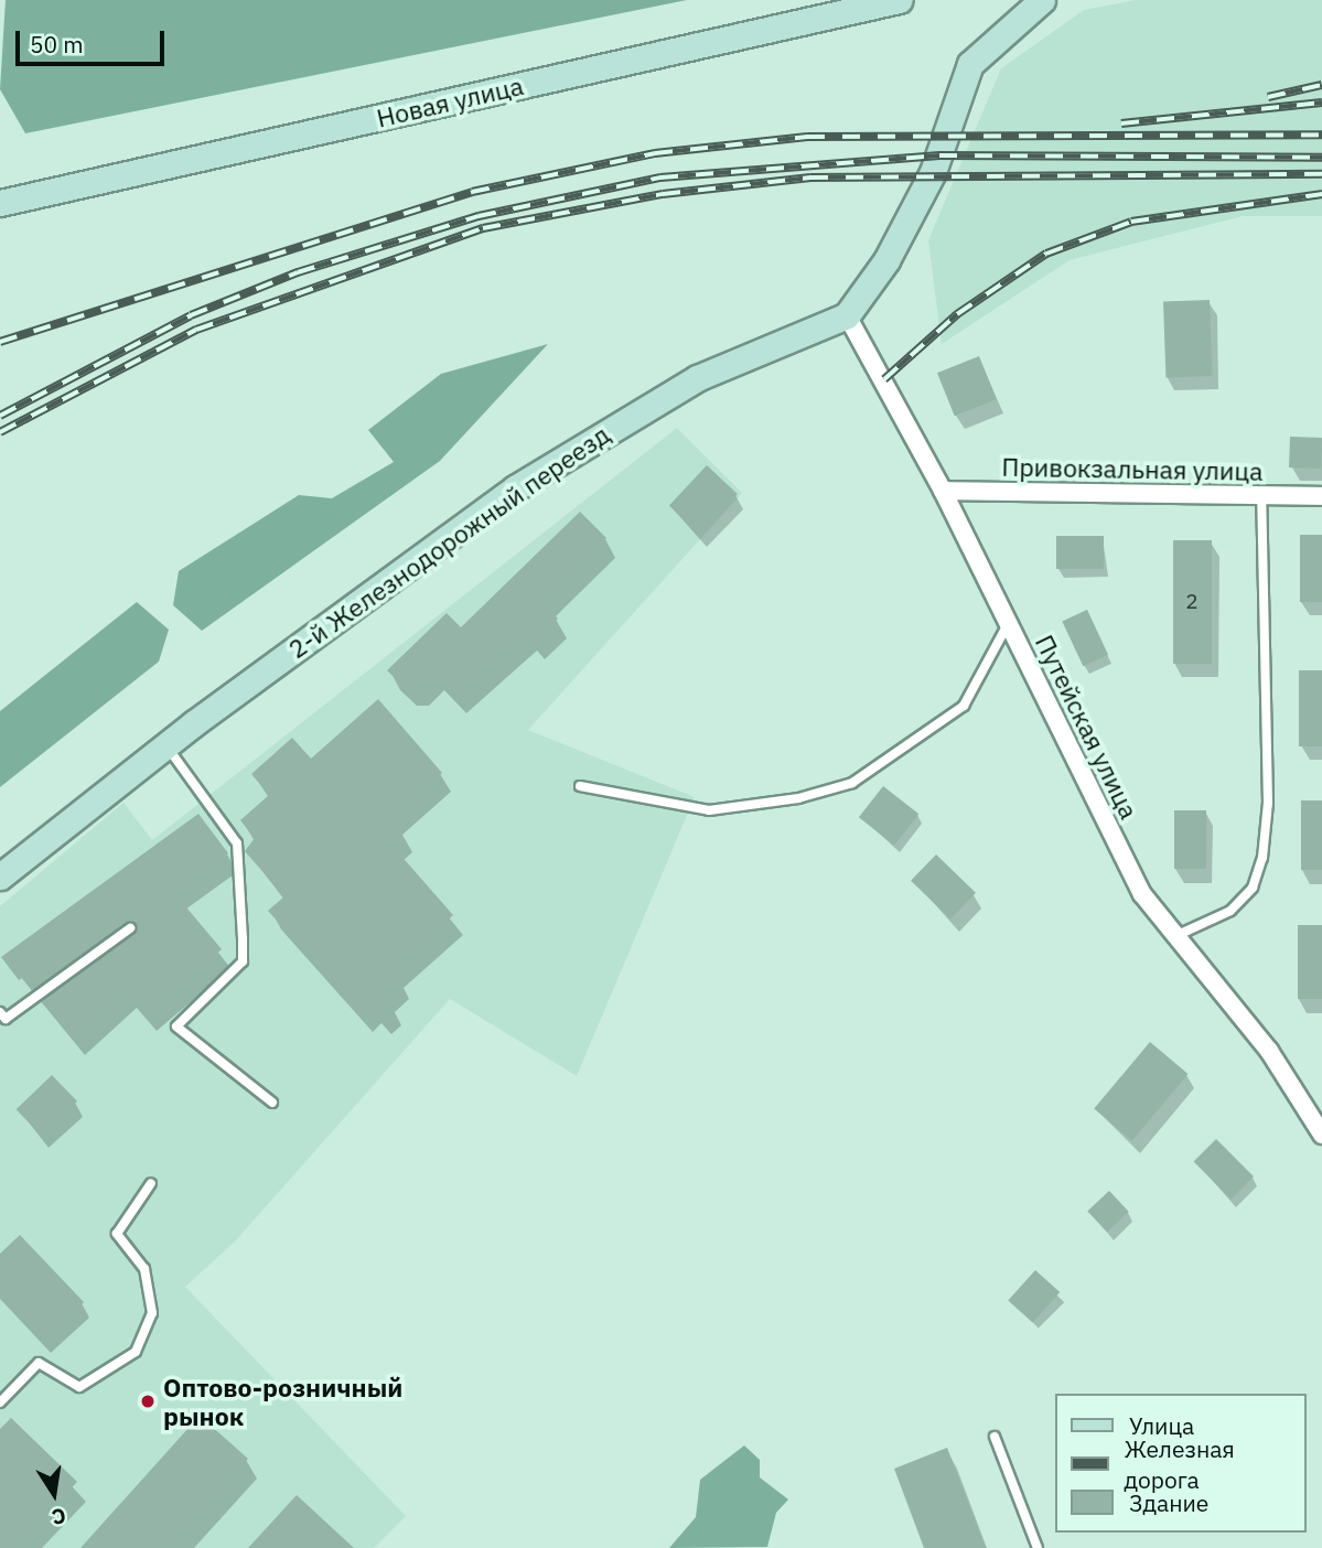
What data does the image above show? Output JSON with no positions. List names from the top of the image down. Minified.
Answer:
{"streets":{"street":["Новая улица","Привокзальная улица","2-й Железнодорожный переезд","Путейская улица"]},"crossings":[["Привокзальная улица","Путейская улица"],["2-й Железнодорожный переезд","Путейская улица"]],"places":["Оптово-розничный рынок"],"house_numbers":["2"],"legend":["Улица","Железная дорога","Здание"],"scale_bar":"50 m","north":"bottom"}
